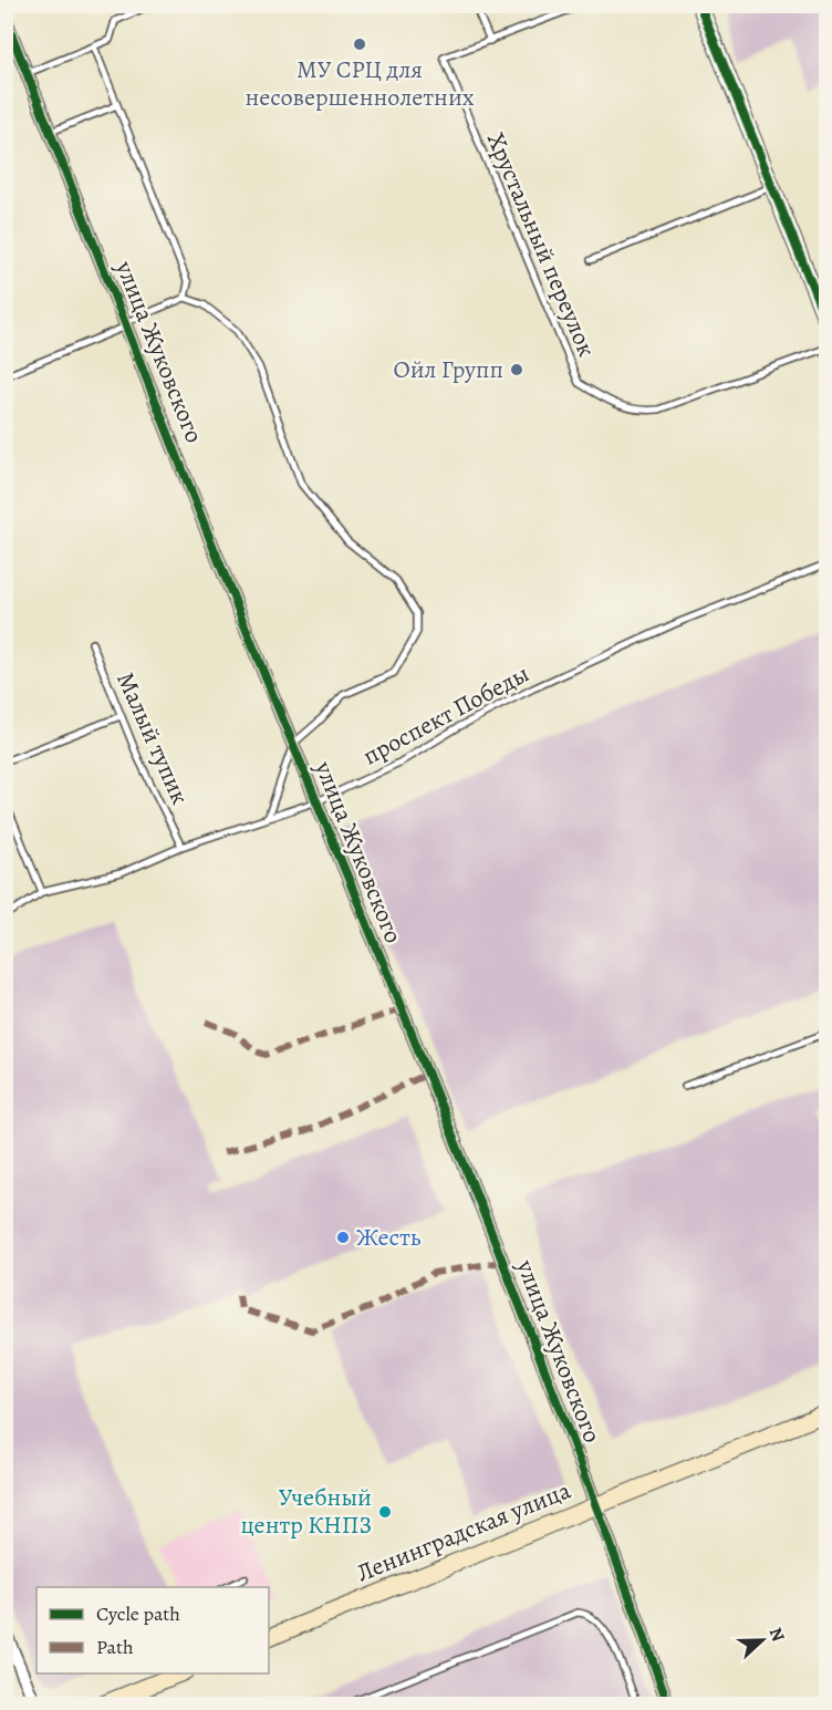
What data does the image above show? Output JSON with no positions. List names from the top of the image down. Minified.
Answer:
{"streets":{"main road":["Ленинградская улица"],"street":["улица Жуковского"],"lane":["Хрустальный переулок","проспект Победы","Малый тупик"]},"crossings":[["улица Жуковского","проспект Победы"],["улица Жуковского","Ленинградская улица"],["проспект Победы","Малый тупик"]],"places":["МУ СРЦ для несовершеннолетних","Ойл Групп","Жесть","Учебный центр КНПЗ"],"legend":["Cycle path","Path"],"north":"right"}
